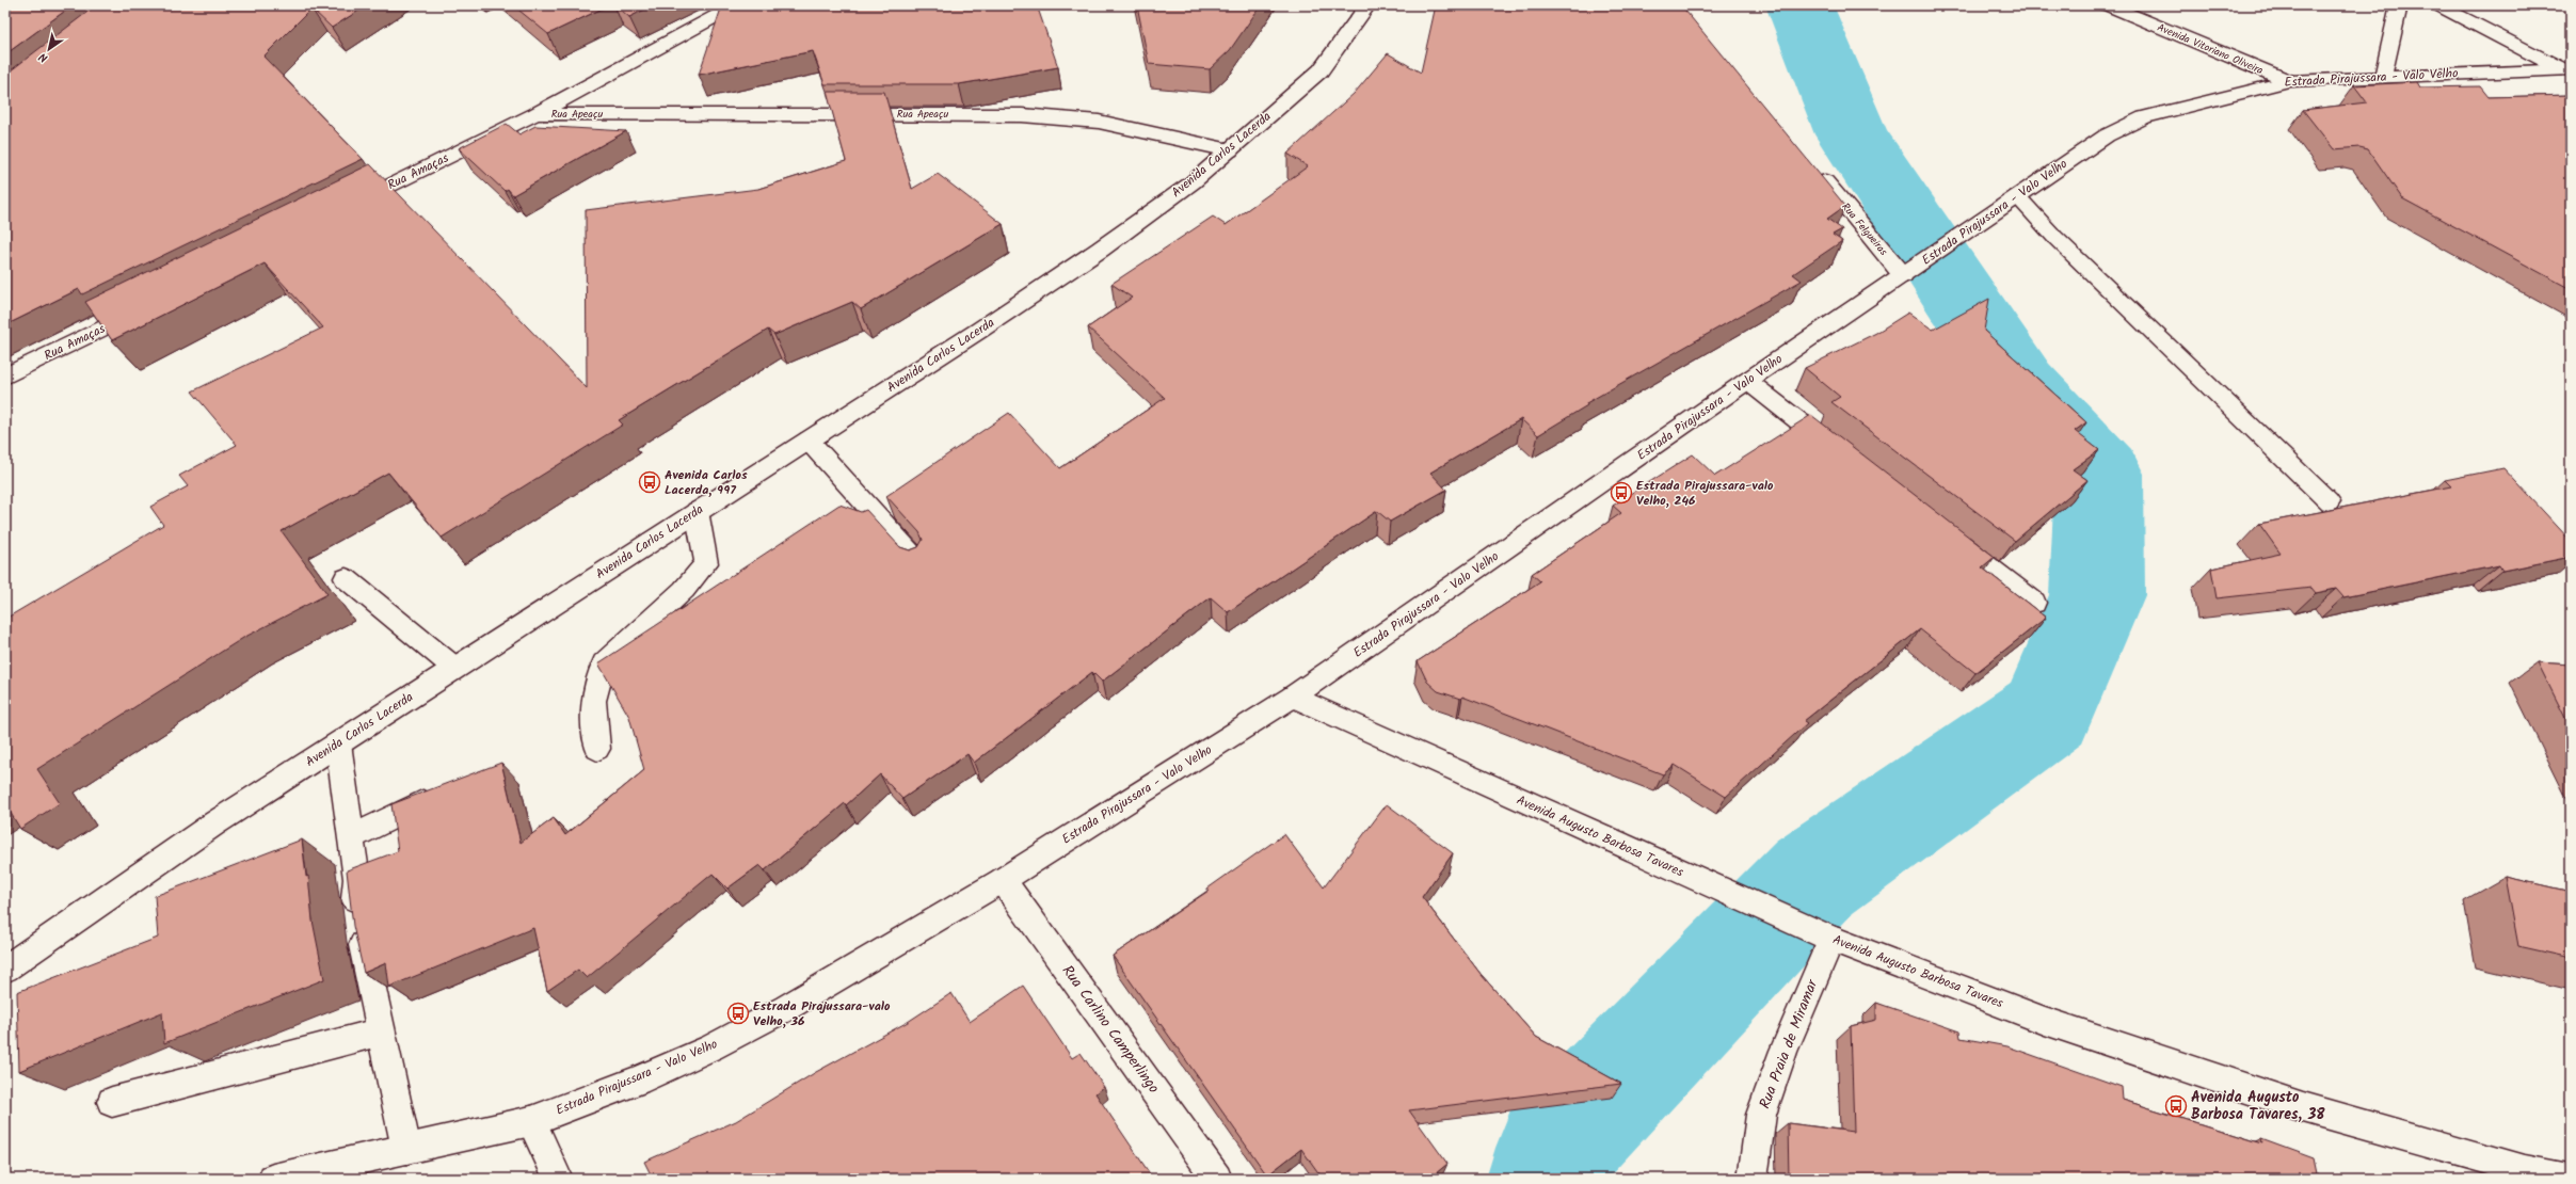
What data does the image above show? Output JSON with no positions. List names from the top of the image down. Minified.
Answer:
{"streets":{"main road":["Avenida Vitoriano Oliveira","Estrada Pirajussara - Valo Velho","Rua Apeaçu","Avenida Carlos Lacerda","Rua Amaças","Rua Felgueiras","Avenida Augusto Barbosa Tavares","Rua Carlino Camperlingo","Rua Praia de Miramar"]},"crossings":[["Avenida Vitoriano Oliveira","Estrada Pirajussara - Valo Velho"],["Estrada Pirajussara - Valo Velho","Rua Felgueiras"],["Estrada Pirajussara - Valo Velho","Avenida Augusto Barbosa Tavares"],["Estrada Pirajussara - Valo Velho","Rua Carlino Camperlingo"],["Rua Apeaçu","Avenida Carlos Lacerda"],["Rua Apeaçu","Rua Amaças"],["Avenida Augusto Barbosa Tavares","Rua Praia de Miramar"]],"places":{"bus stop":["Avenida Carlos Lacerda, 997","Estrada Pirajussara-valo Velho, 246","Estrada Pirajussara-valo Velho, 36","Avenida Augusto Barbosa Tavares, 38"]},"north":"bottom left"}
